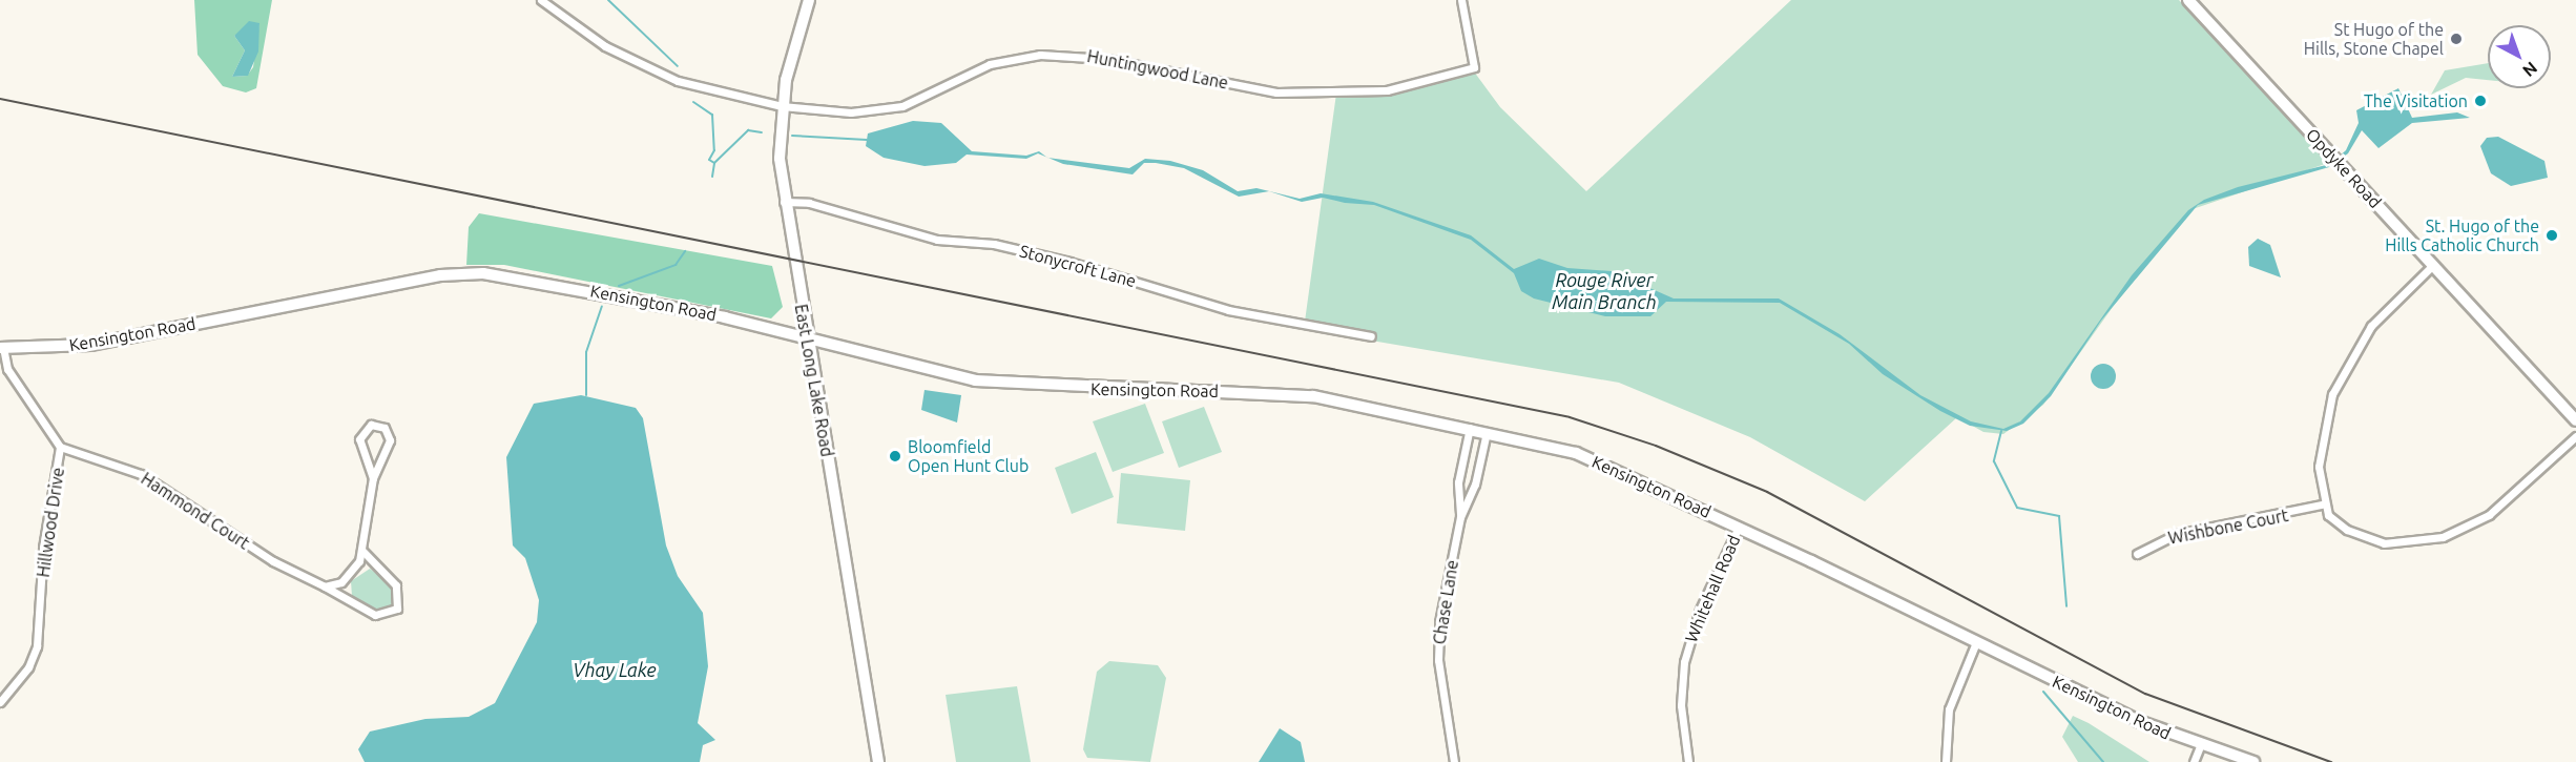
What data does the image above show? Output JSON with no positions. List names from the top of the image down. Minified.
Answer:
{"streets":{"street":["Huntingwood Lane","Opdyke Road","Stonycroft Lane","Kensington Road","East Long Lake Road","Hammond Court","Hillwood Drive","Wishbone Court","Whitehall Road","Chase Lane"]},"crossings":[["Huntingwood Lane","East Long Lake Road"],["Stonycroft Lane","East Long Lake Road"],["Kensington Road","East Long Lake Road"],["Kensington Road","Hillwood Drive"],["Kensington Road","Whitehall Road"],["Kensington Road","Chase Lane"],["Hammond Court","Hillwood Drive"]],"water":["Rouge River Main Branch","Vhay Lake"],"places":["St Hugo of the Hills, Stone Chapel","The Visitation","St. Hugo of the Hills Catholic Church","Bloomfield Open Hunt Club"],"north":"bottom right"}
